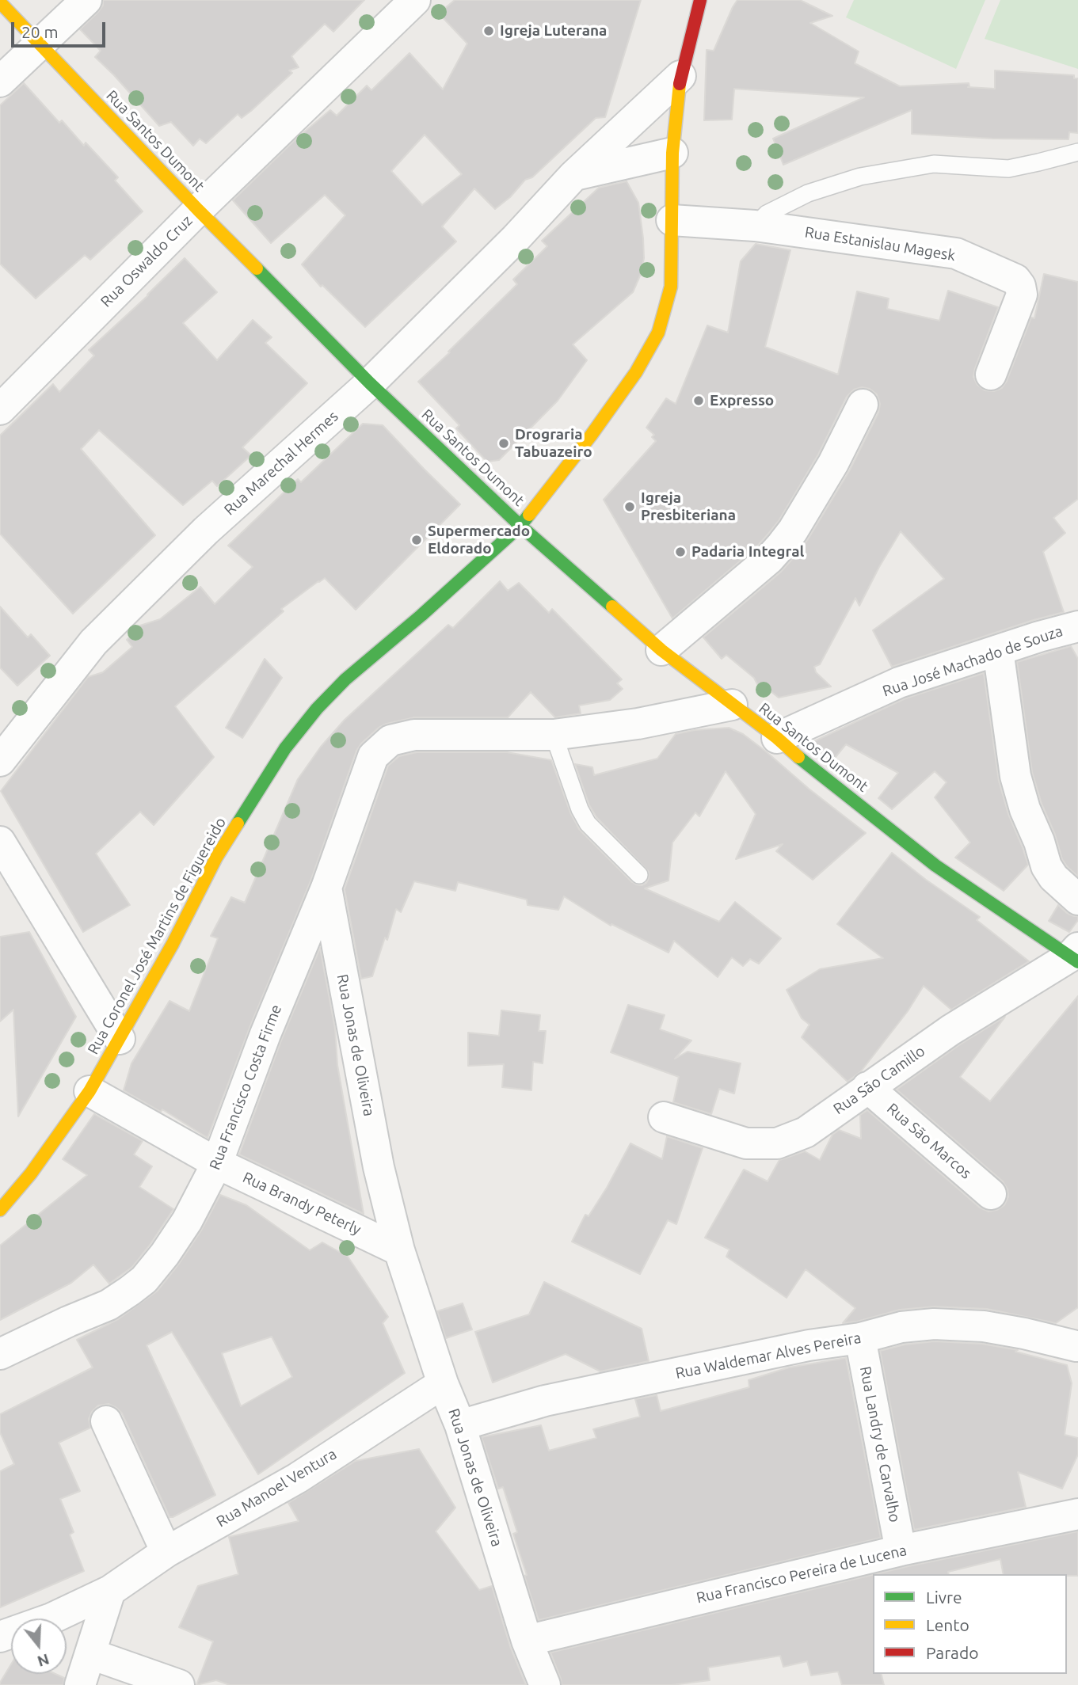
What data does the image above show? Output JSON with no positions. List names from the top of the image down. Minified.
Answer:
{"streets":{"street":["Rua Santos Dumont","Rua Estanislau Magesk","Rua Oswaldo Cruz","Rua Marechal Hermes","Rua José Machado de Souza","Rua Coronel José Martins de Figuereido","Rua Jonas de Oliveira","Rua São Camillo","Rua Francisco Costa Firme","Rua São Marcos","Rua Brandy Peterly","Rua Waldemar Alves Pereira","Rua Landry de Carvalho","Rua Manoel Ventura","Rua Francisco Pereira de Lucena"]},"crossings":[["Rua Santos Dumont","Rua Oswaldo Cruz"],["Rua Santos Dumont","Rua Marechal Hermes"],["Rua Santos Dumont","Rua José Machado de Souza"],["Rua Santos Dumont","Rua Coronel José Martins de Figuereido"],["Rua Santos Dumont","Rua São Camillo"],["Rua Estanislau Magesk","Rua Coronel José Martins de Figuereido"],["Rua Coronel José Martins de Figuereido","Rua Brandy Peterly"],["Rua Jonas de Oliveira","Rua Francisco Costa Firme"],["Rua Jonas de Oliveira","Rua Brandy Peterly"],["Rua Jonas de Oliveira","Rua Waldemar Alves Pereira"],["Rua Jonas de Oliveira","Rua Manoel Ventura"],["Rua Jonas de Oliveira","Rua Francisco Pereira de Lucena"],["Rua São Camillo","Rua São Marcos"],["Rua Francisco Costa Firme","Rua Brandy Peterly"],["Rua Waldemar Alves Pereira","Rua Landry de Carvalho"],["Rua Landry de Carvalho","Rua Francisco Pereira de Lucena"]],"places":["Igreja Luterana","Expresso","Drograria Tabuazeiro","Igreja Presbiteriana","Supermercado Eldorado","Padaria Integral"],"legend":["Livre","Lento","Parado"],"scale_bar":"20 m","north":"bottom"}
